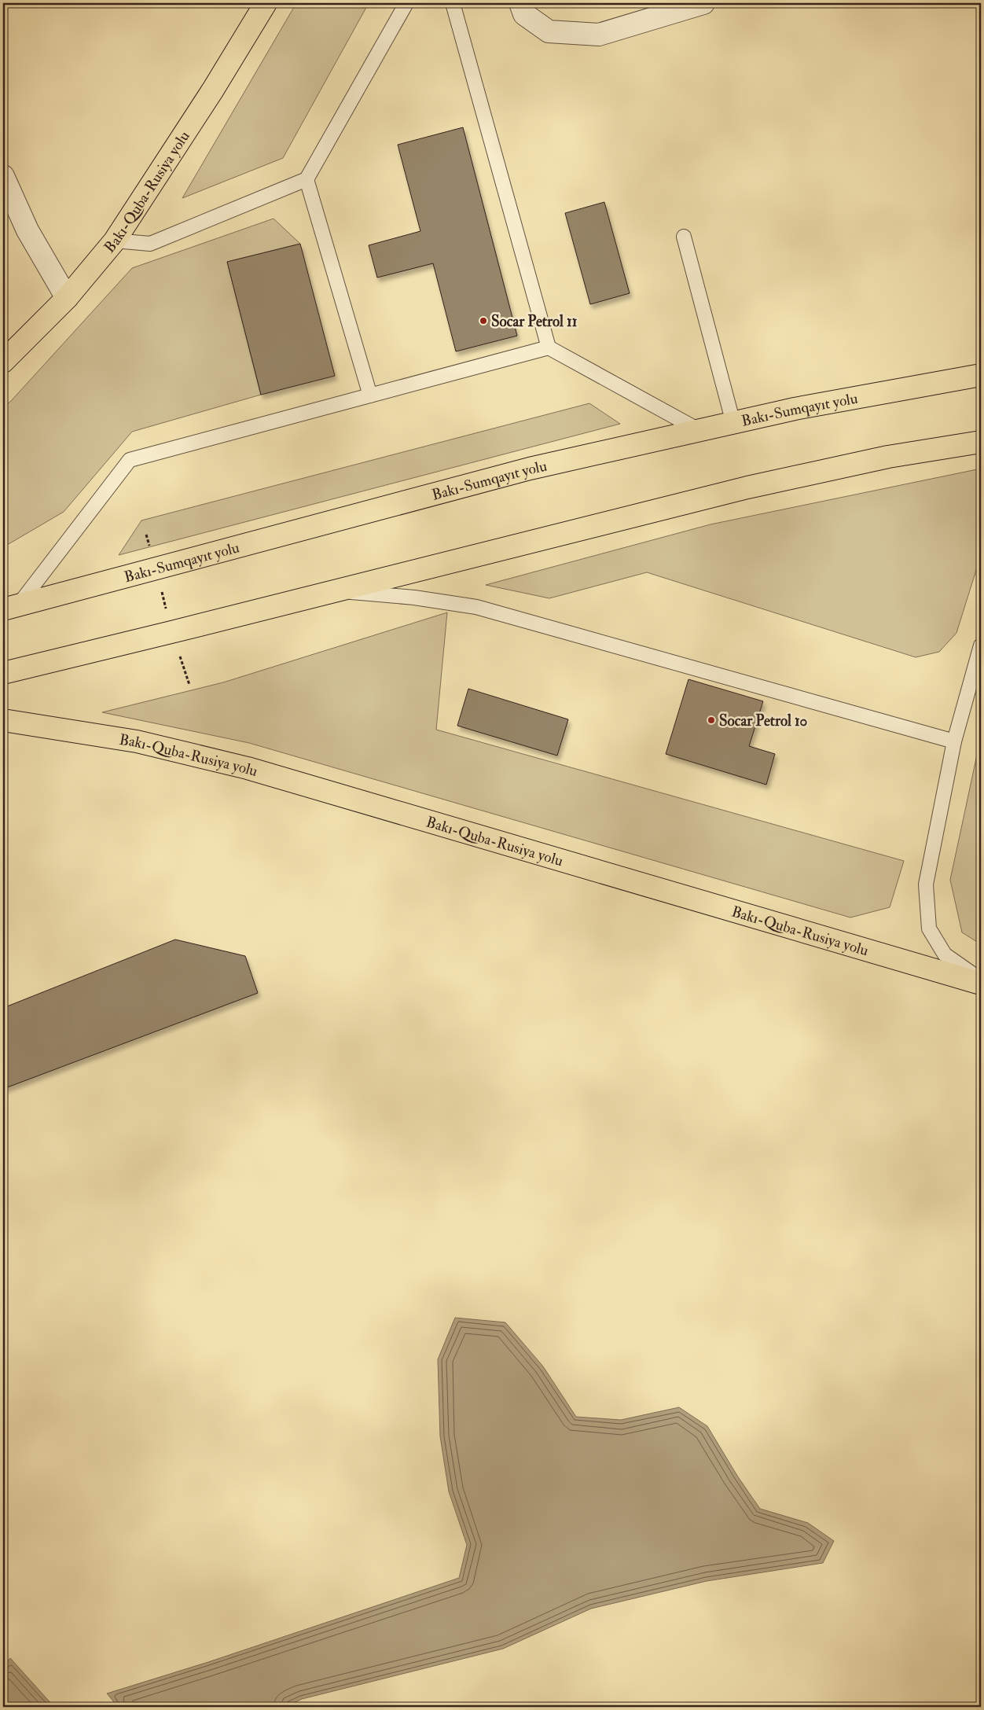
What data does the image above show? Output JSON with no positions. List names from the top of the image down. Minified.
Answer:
{"streets":{"highway":["Bakı-Quba-Rusiya yolu","Bakı-Sumqayıt yolu"]},"places":["Socar Petrol 11","Socar Petrol 10"]}
